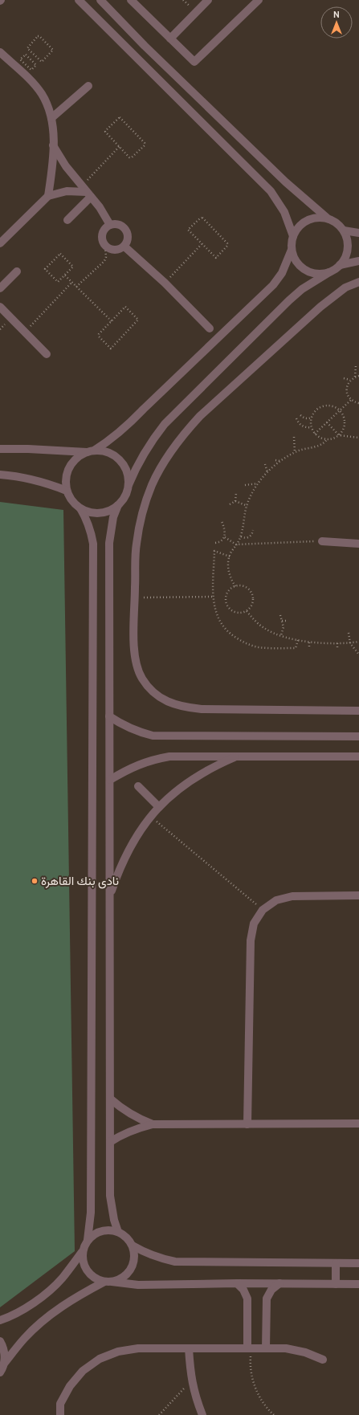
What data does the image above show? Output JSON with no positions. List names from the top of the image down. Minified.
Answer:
{"places":["نادى بنك القاهرة"],"north":"top"}
